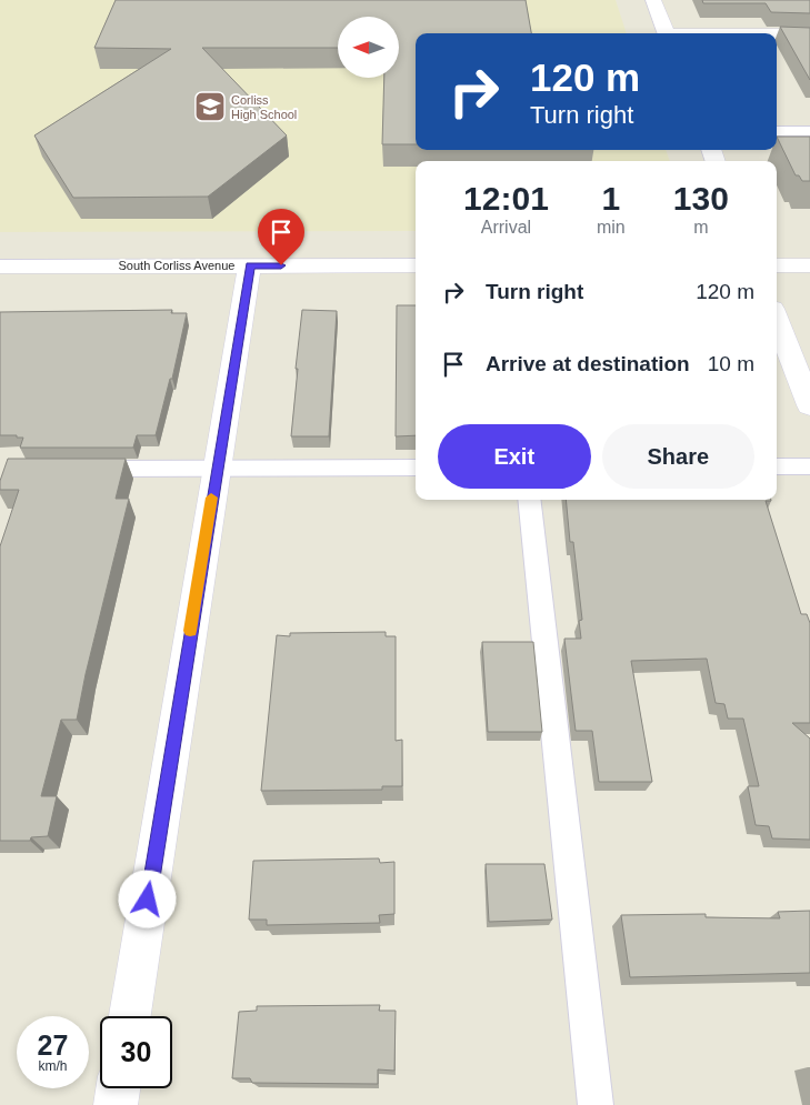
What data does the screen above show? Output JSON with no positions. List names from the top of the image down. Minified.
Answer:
{"streets":{"street":["South Corliss Avenue"]},"places":{"school or university":["Corliss High School"]},"north":"left","page":{"turn":["120 m","Turn right"],"eta":["12:01","Arrival","1","min","130","m"],"list":[{"name":"Turn right","value":"120 m"},{"name":"Arrive at destination","value":"10 m"}],"buttons":["Exit","Share"],"speed":"27 km/h","limit":"30"}}
